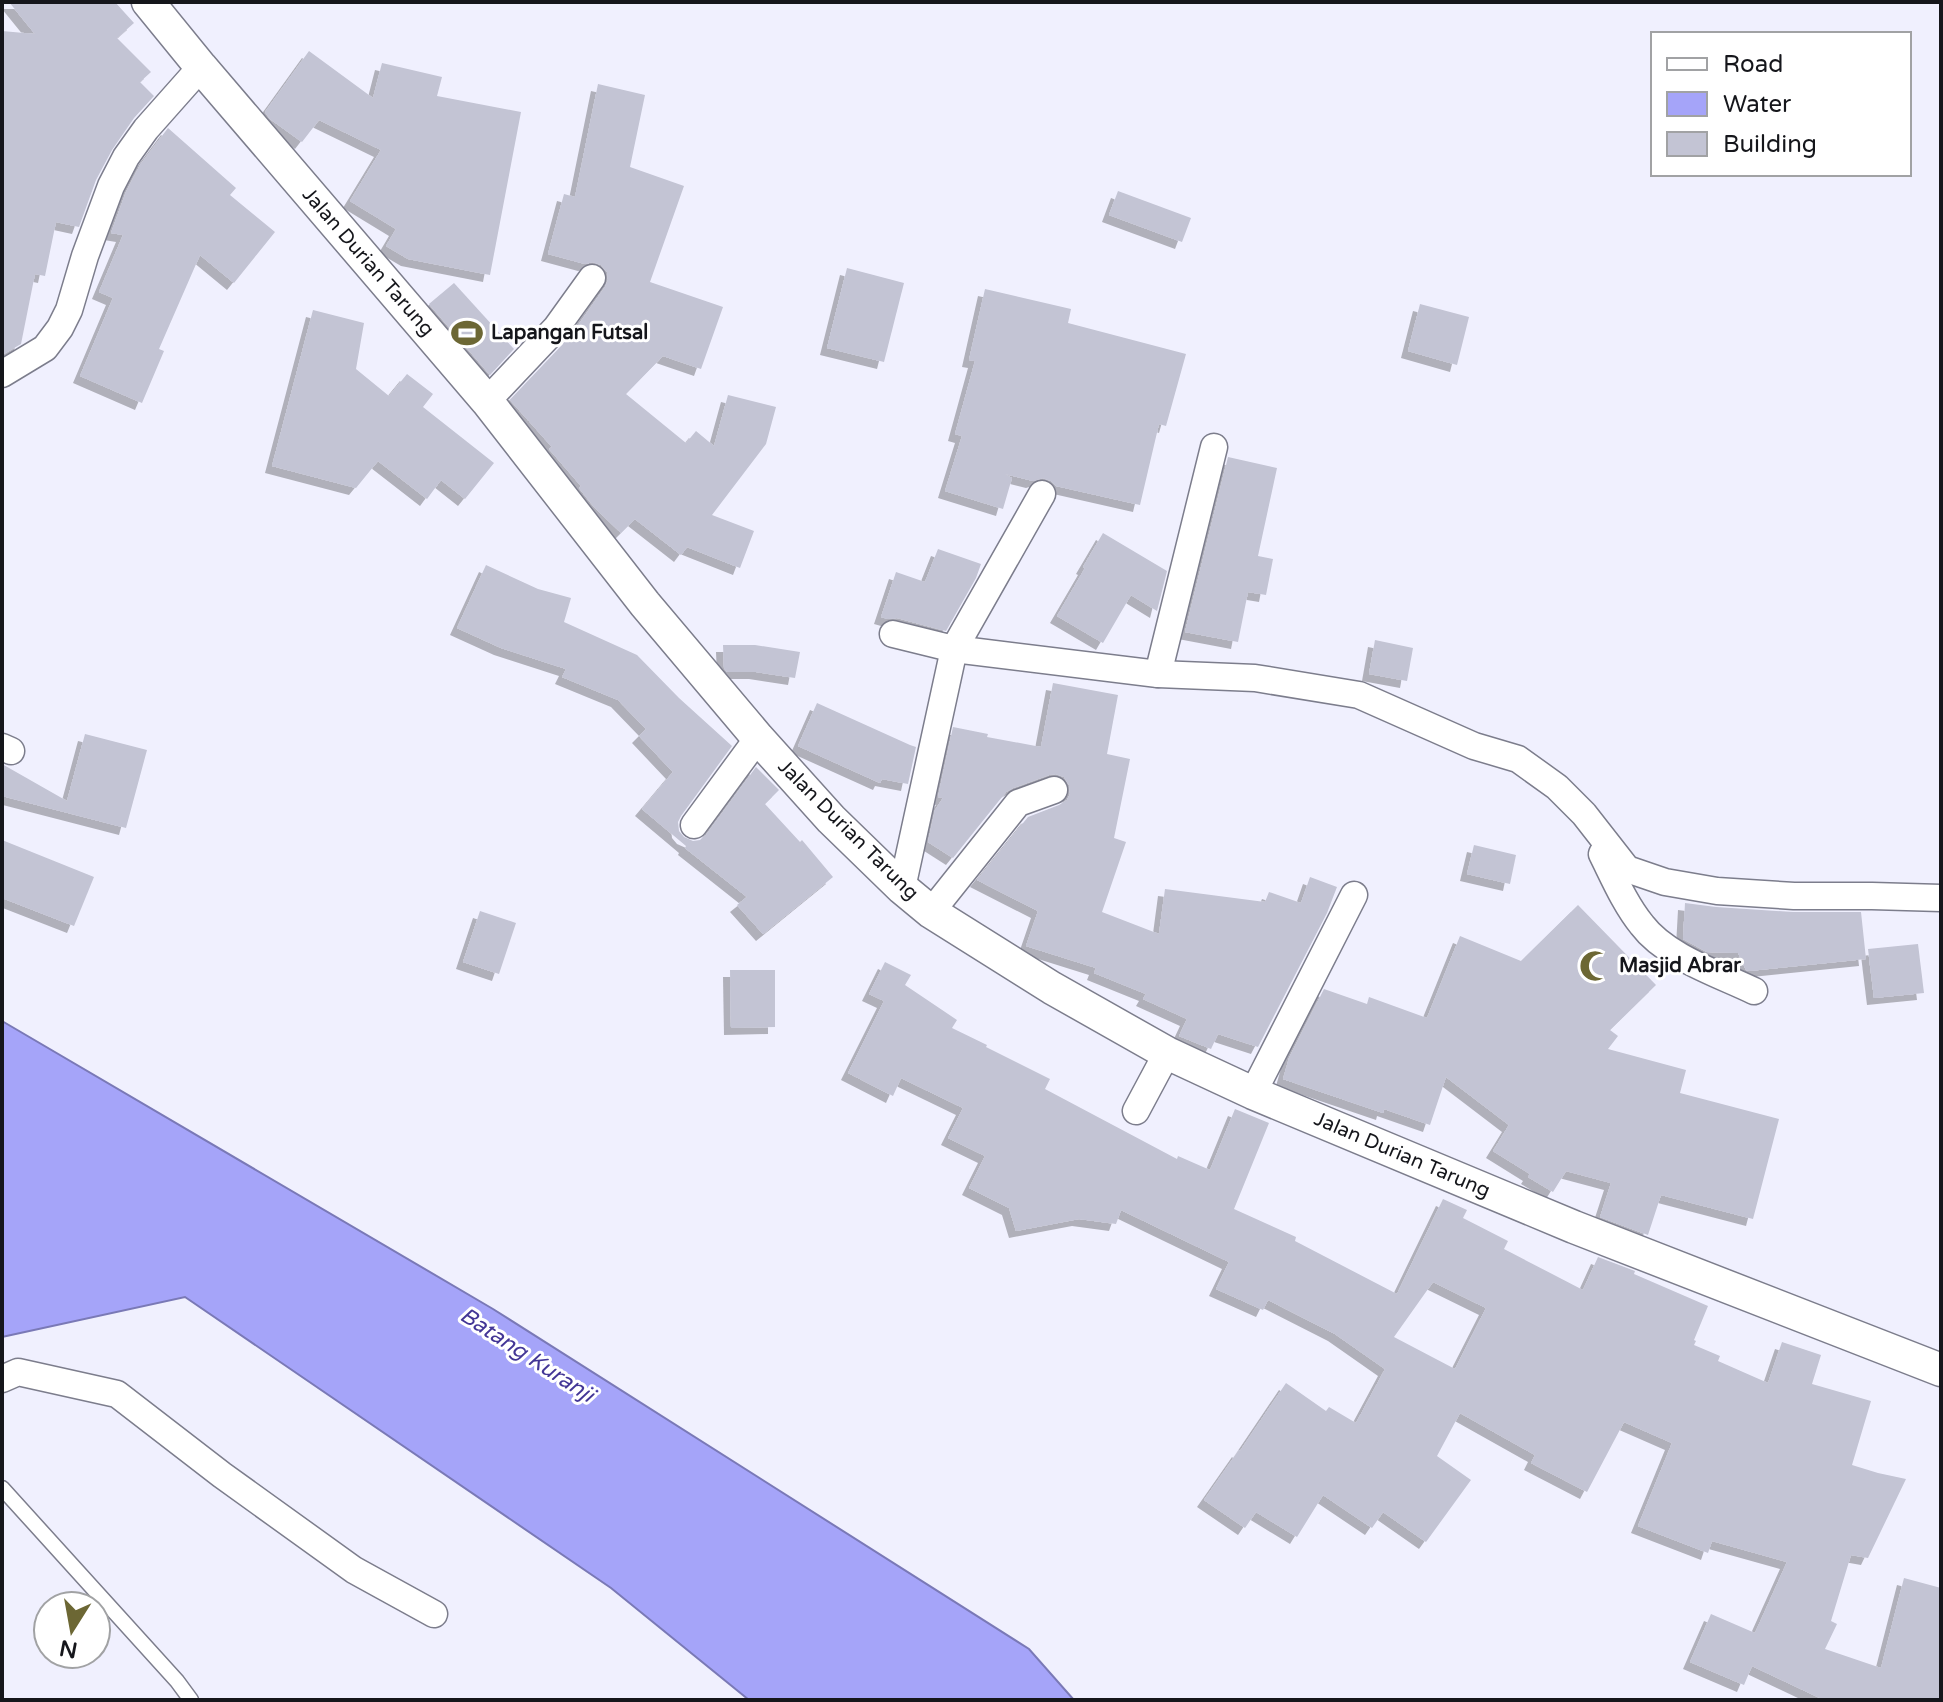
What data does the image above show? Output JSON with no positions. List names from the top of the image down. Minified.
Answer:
{"streets":{"street":["Jalan Durian Tarung"]},"water":["Batang Kuranji"],"places":{"sports":["Lapangan Futsal"],"mosque":["Masjid Abrar"]},"legend":["Road","Water","Building"],"north":"bottom"}
